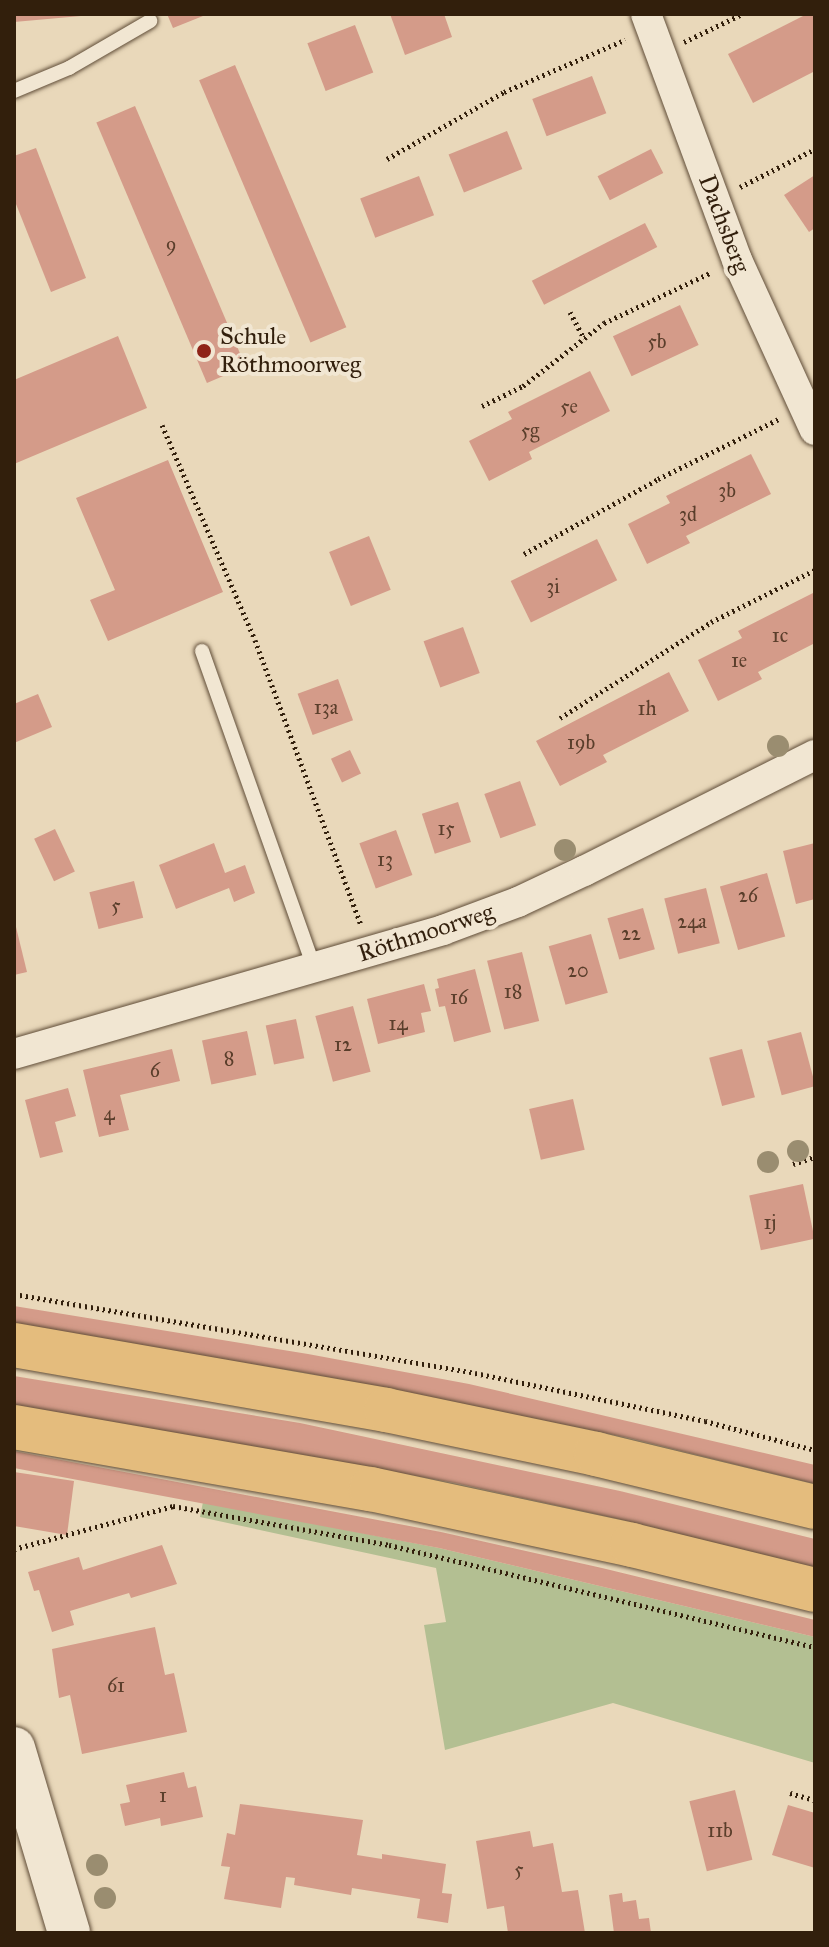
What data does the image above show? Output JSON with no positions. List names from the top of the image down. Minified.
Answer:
{"streets":{"street":["Dachsberg","Röthmoorweg"]},"places":["Schule Röthmoorweg"],"house_numbers":["9","5b","5e","5g","3b","3d","3i","1c","1e","13a","1h","19b","15","13","26","5","24a","22","20","18","16","14","12","8","6","4","1j","61","1","11b","5"]}
